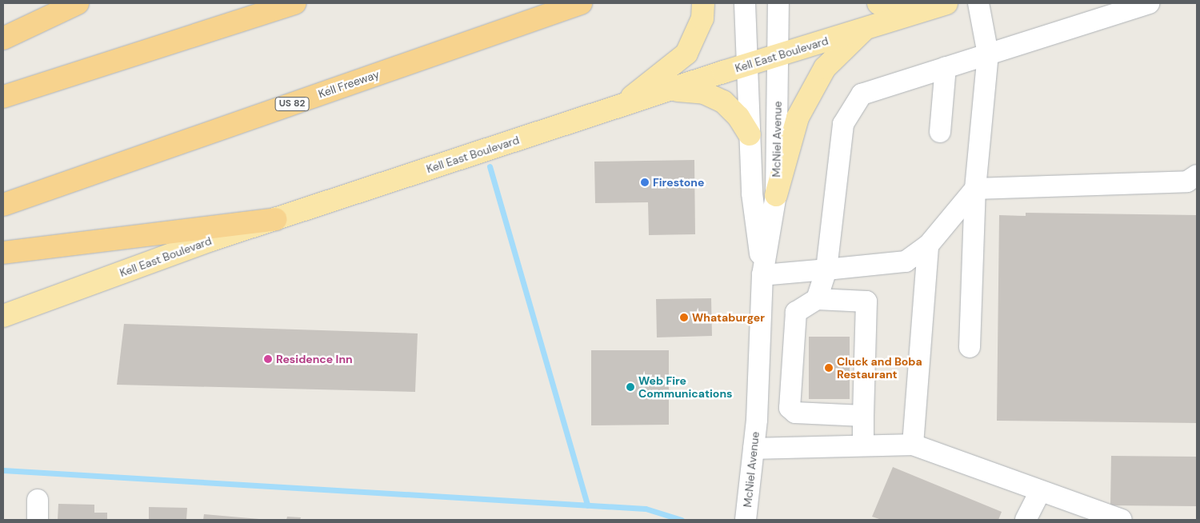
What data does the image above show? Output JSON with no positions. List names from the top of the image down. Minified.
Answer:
{"streets":{"highway":["Kell Freeway","US 82"],"main road":["Kell East Boulevard"],"street":["McNiel Avenue"]},"crossings":[["Kell East Boulevard","McNiel Avenue"]],"places":["Firestone","Whataburger","Residence Inn","Cluck and Boba Restaurant","Web Fire Communications"]}
